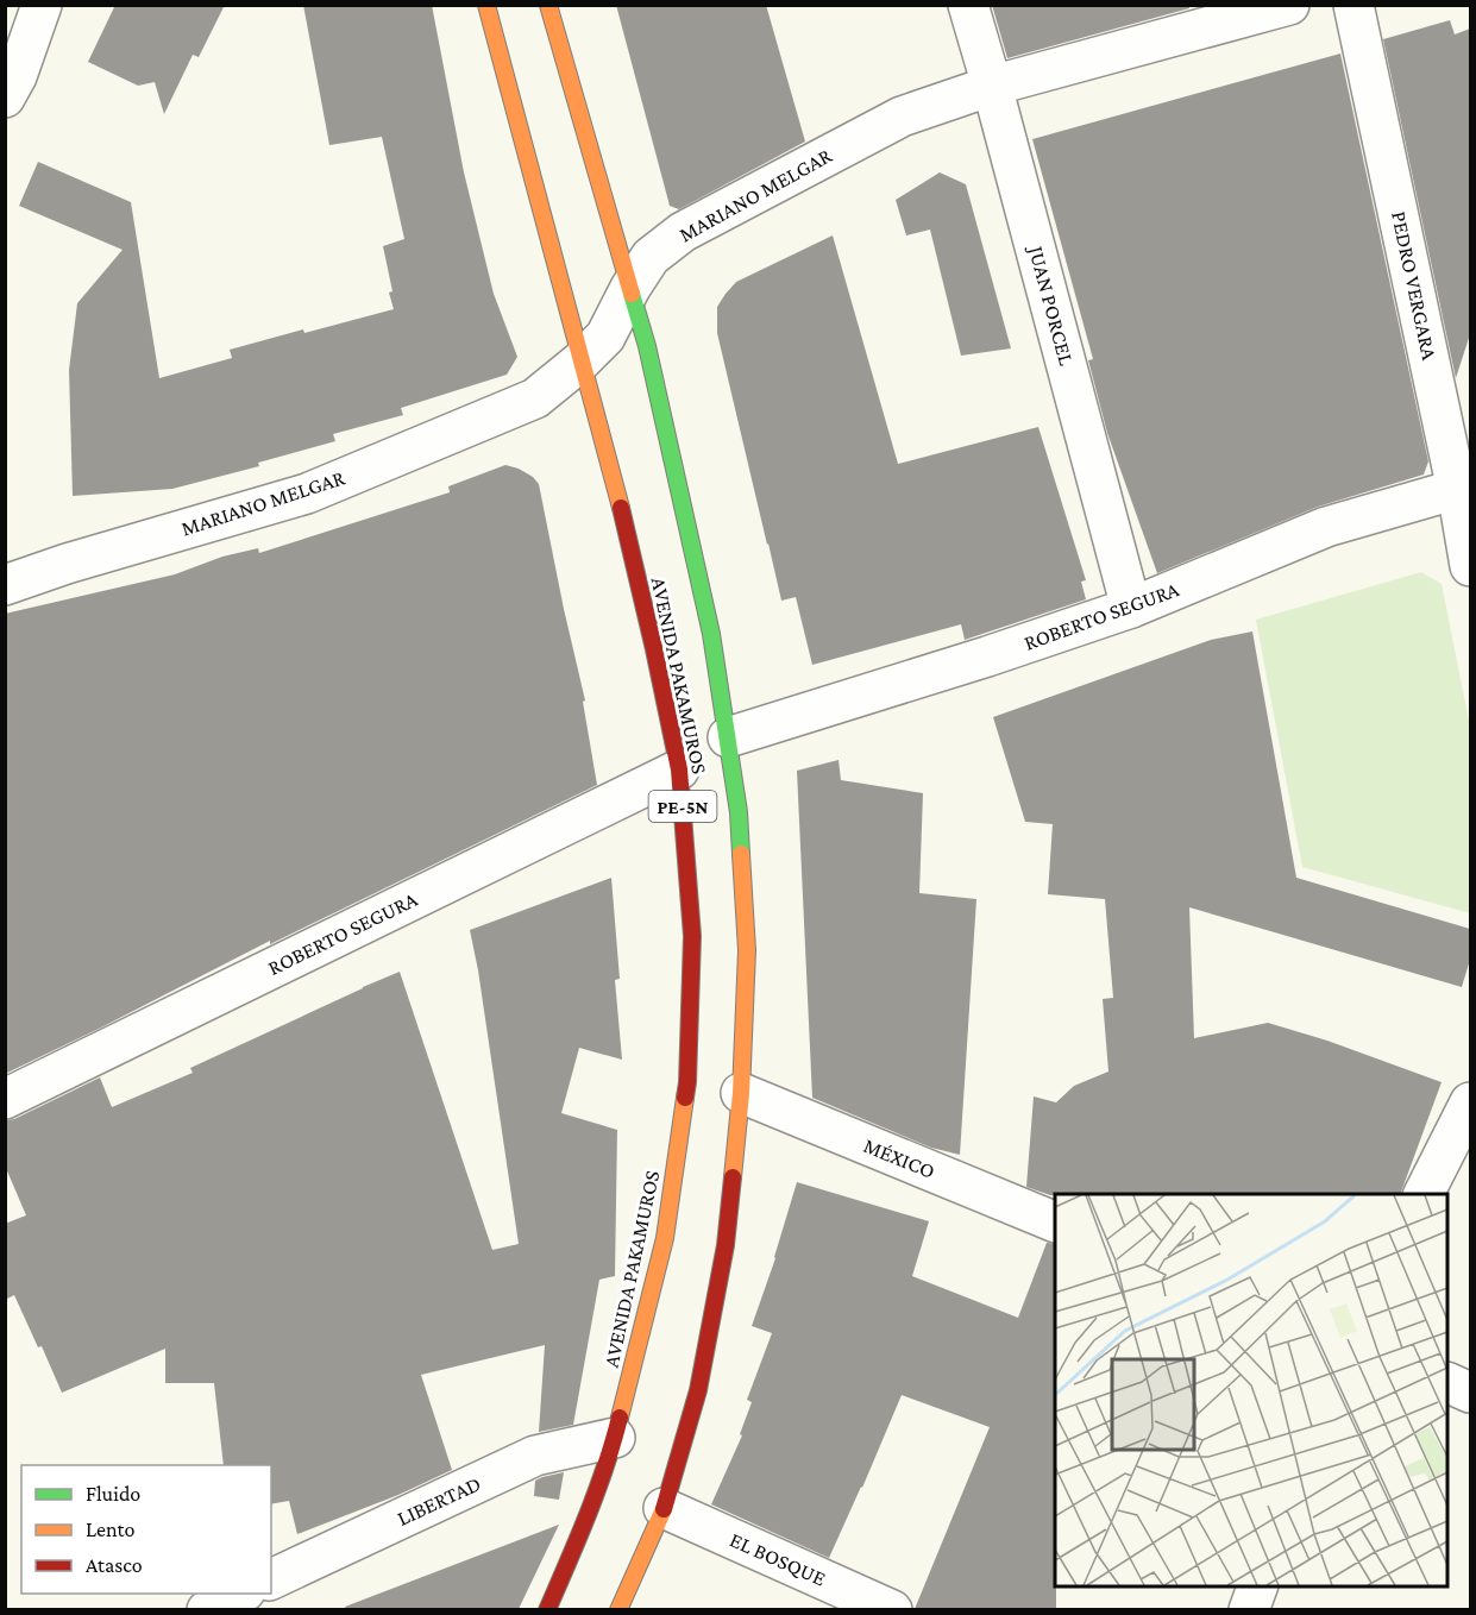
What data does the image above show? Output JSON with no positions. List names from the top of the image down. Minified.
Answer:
{"streets":{"highway":["AVENIDA PAKAMUROS","PE-5N"],"street":["MARIANO MELGAR","PEDRO VERGARA","JUAN PORCEL","ROBERTO SEGURA","MÉXICO","LIBERTAD","EL BOSQUE"]},"crossings":[["MARIANO MELGAR","JUAN PORCEL"],["MARIANO MELGAR","AVENIDA PAKAMUROS"],["MARIANO MELGAR","PE-5N"],["PEDRO VERGARA","ROBERTO SEGURA"],["JUAN PORCEL","ROBERTO SEGURA"],["ROBERTO SEGURA","AVENIDA PAKAMUROS"],["ROBERTO SEGURA","PE-5N"],["AVENIDA PAKAMUROS","LIBERTAD"],["PE-5N","MÉXICO"],["PE-5N","EL BOSQUE"]],"legend":["Fluido","Lento","Atasco"]}
